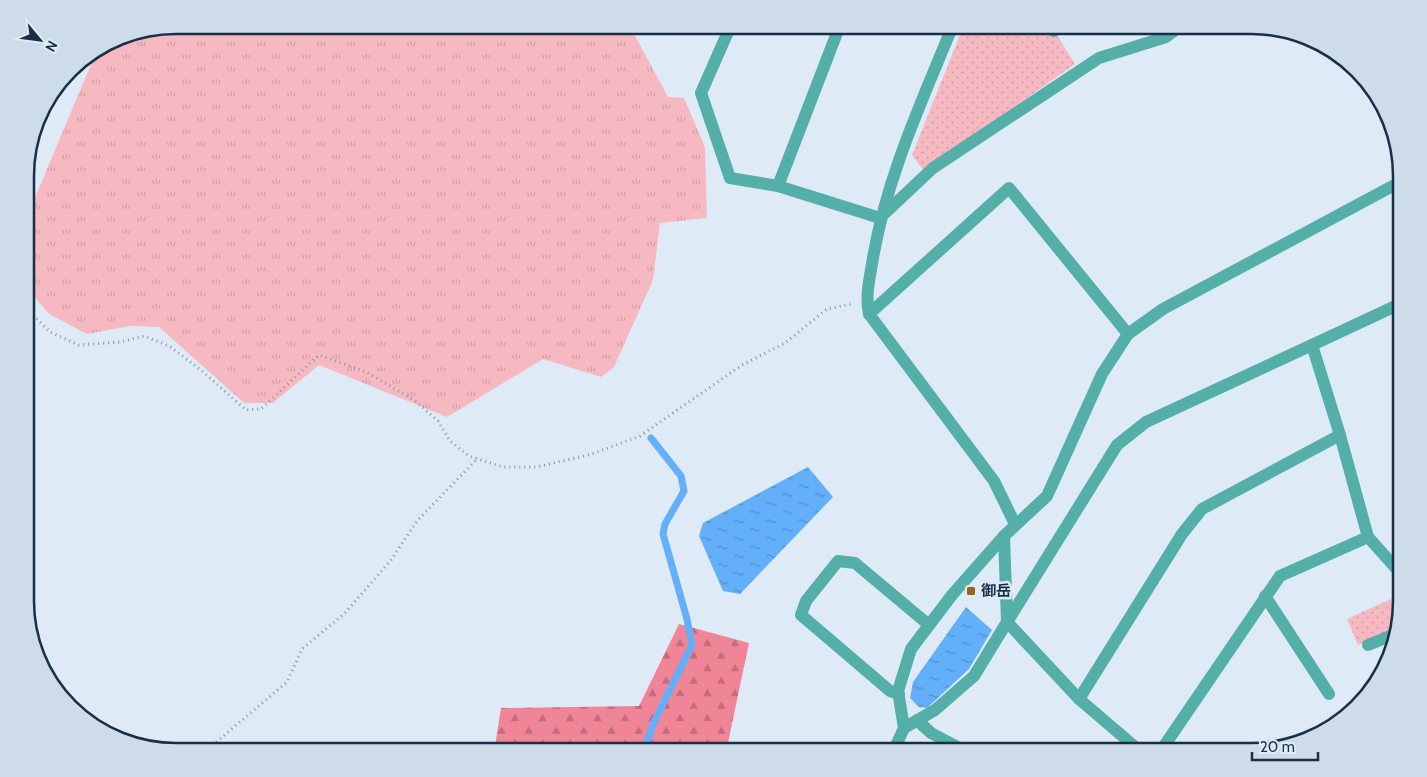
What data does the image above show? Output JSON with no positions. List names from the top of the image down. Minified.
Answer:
{"places":{"transit":["御岳"]},"scale_bar":"20 m","north":"bottom right"}
